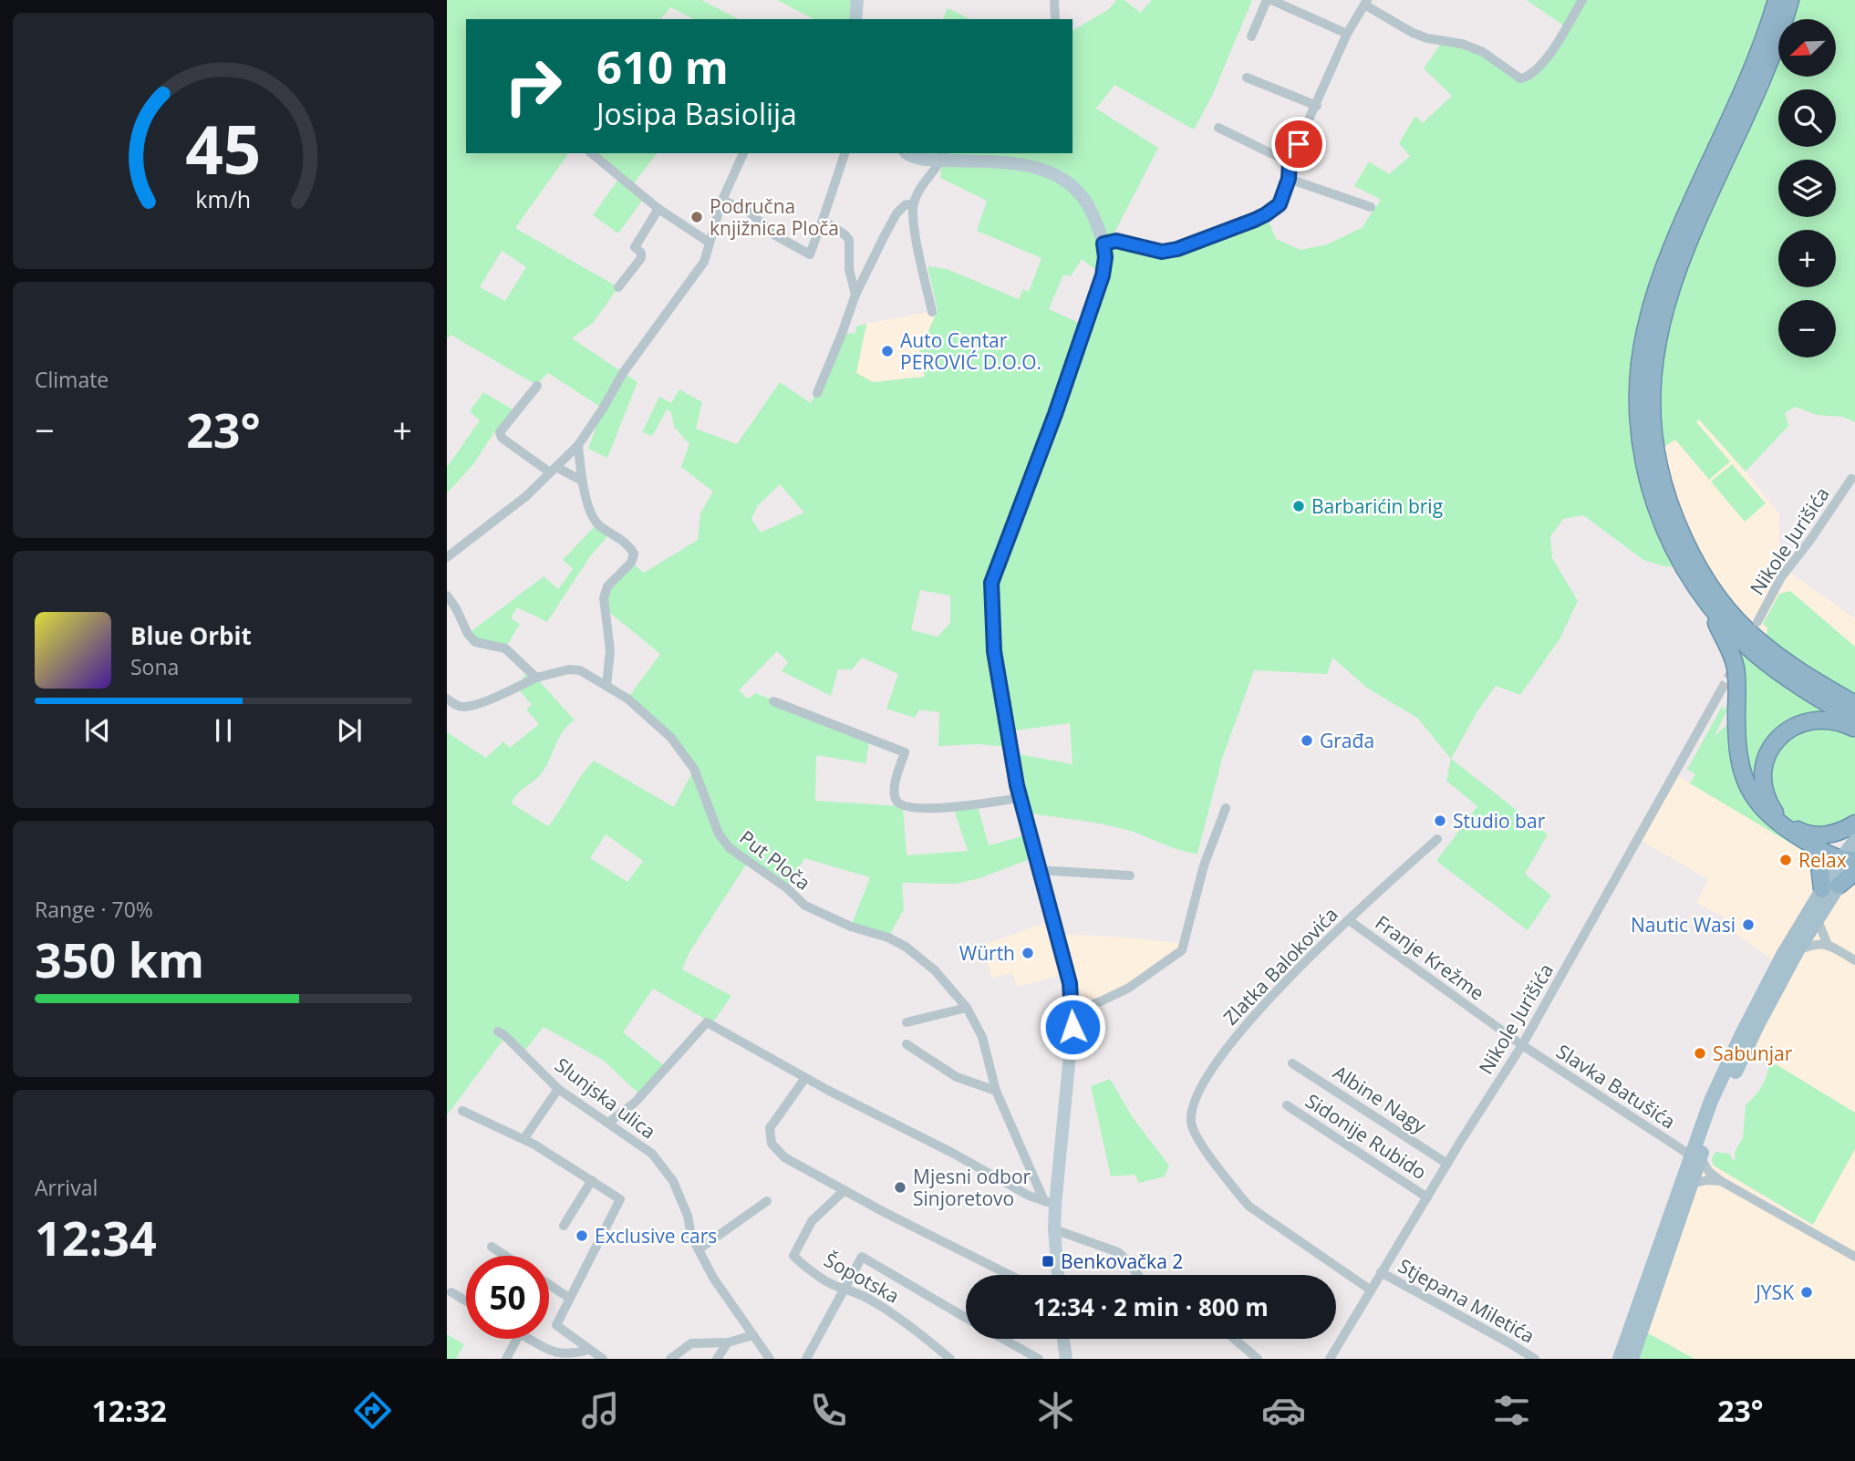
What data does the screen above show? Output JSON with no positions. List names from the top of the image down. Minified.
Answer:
{"streets":{"street":["Nikole Jurišića","Put Ploča","Franje Krežme","Zlatka Balokovića","Slavka Batušića","Slunjska ulica","Albine Nagy","Sidonije Rubido","Šopotska","Stjepana Miletića"]},"crossings":[["Nikole Jurišića","Franje Krežme"],["Nikole Jurišića","Zlatka Balokovića"],["Nikole Jurišića","Slavka Batušića"],["Nikole Jurišića","Albine Nagy"],["Nikole Jurišića","Sidonije Rubido"],["Nikole Jurišića","Stjepana Miletića"],["Franje Krežme","Zlatka Balokovića"],["Franje Krežme","Slavka Batušića"]],"places":{"other":["Područna knjižnica Ploča","Auto Centar PEROVIĆ D.O.O.","Barbarićin brig","Građa","Studio bar","Relax","Nautic Wasi","Würth","Sabunjar","Mjesni odbor Sinjoretovo","Exclusive cars","JYSK"],"transit":["Benkovačka 2"]},"north":"bottom left","page":{"map_buttons":["+","−"],"turn":["610 m","Josipa Basiolija"],"tile":["Climate",["Range · 70%","350 km"],["Arrival","12:34"]],"heat":["−","23°","+"],"song":["Blue Orbit","Sona"],"limit":"50","trip":"12:34 · 2 min · 800 m","tabs":["12:32","23°"],"gauge":["45","km/h"]}}
